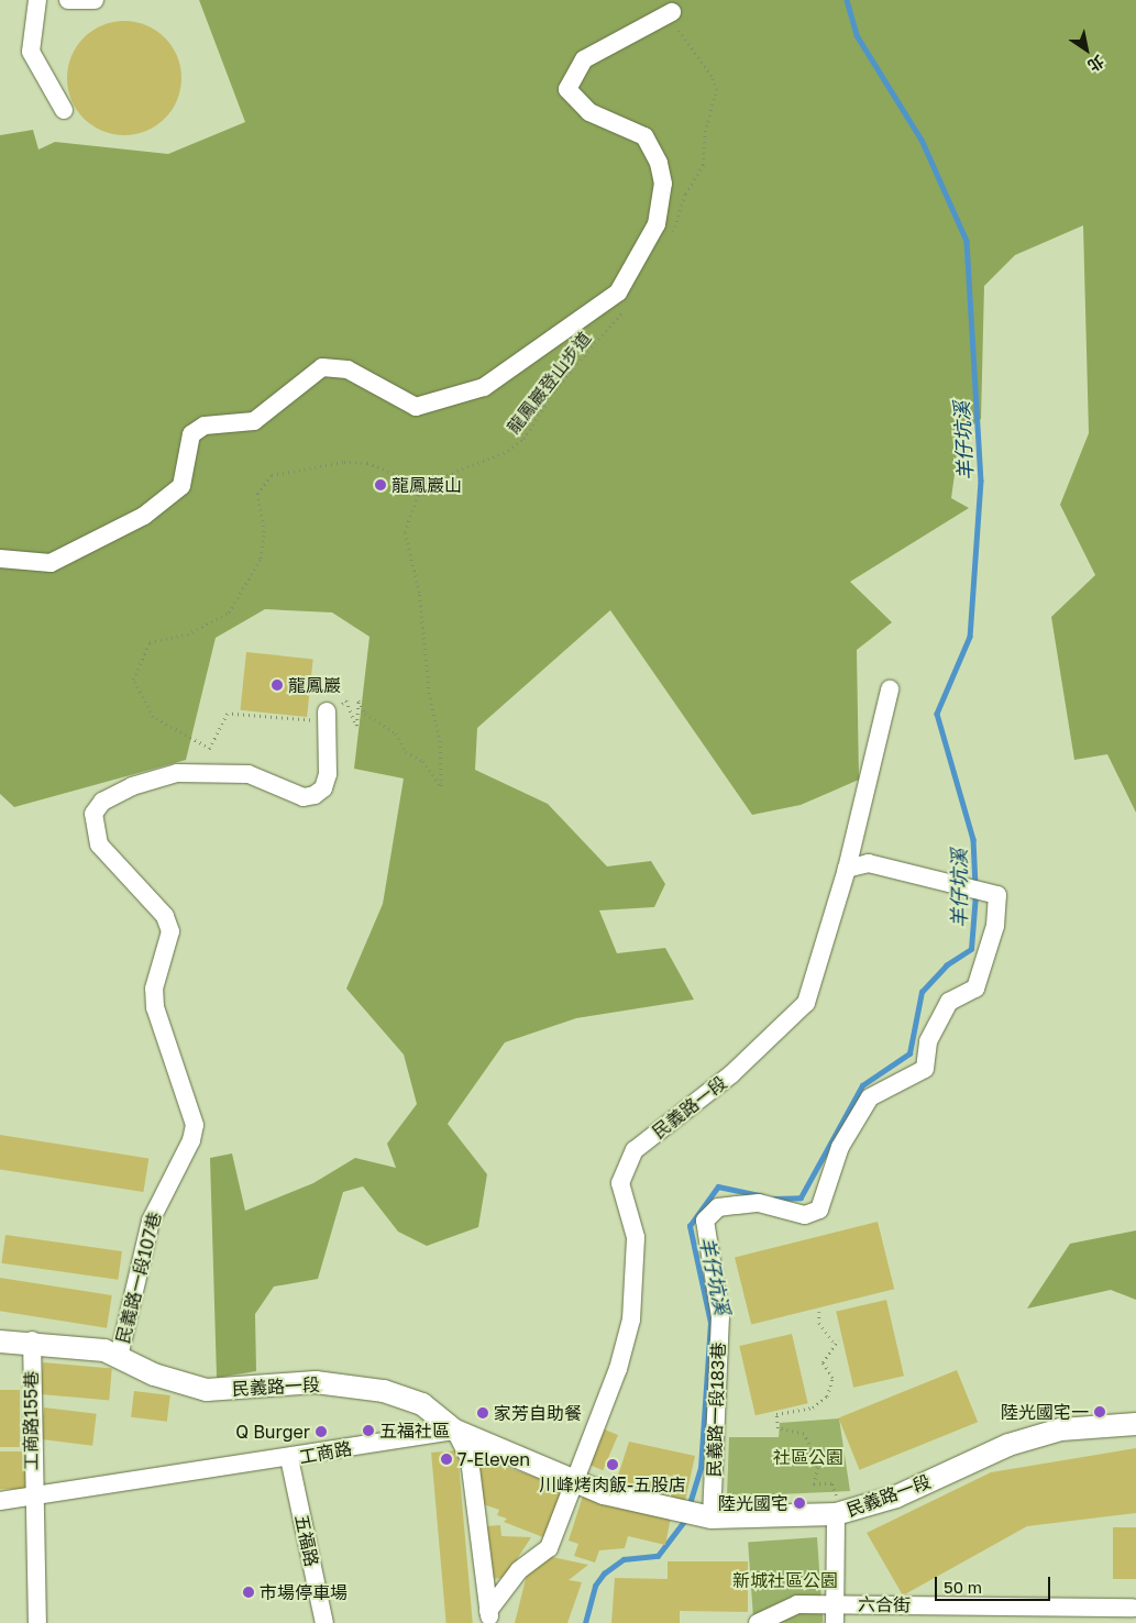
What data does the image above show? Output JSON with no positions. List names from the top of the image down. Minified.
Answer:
{"streets":{"main road":["民義路一段"],"street":["民義路一段107巷","民義路一段183巷","工商路155巷","工商路","五福路","六合街"],"path":["龍鳳巖登山步道"]},"crossings":[["民義路一段","民義路一段107巷"],["民義路一段","民義路一段183巷"],["民義路一段","工商路155巷"],["民義路一段","工商路"],["民義路一段","六合街"],["工商路155巷","工商路"],["工商路","五福路"]],"water":["羊仔坑溪"],"parks":["社區公園","新城社區公園"],"places":["龍鳳巖山","龍鳳巖","陸光國宅一","家芳自助餐","五福社區","Q Burger","7-Eleven","川峰烤肉飯-五股店","陸光國宅","市場停車場"],"scale_bar":"50 m","north":"bottom right"}
